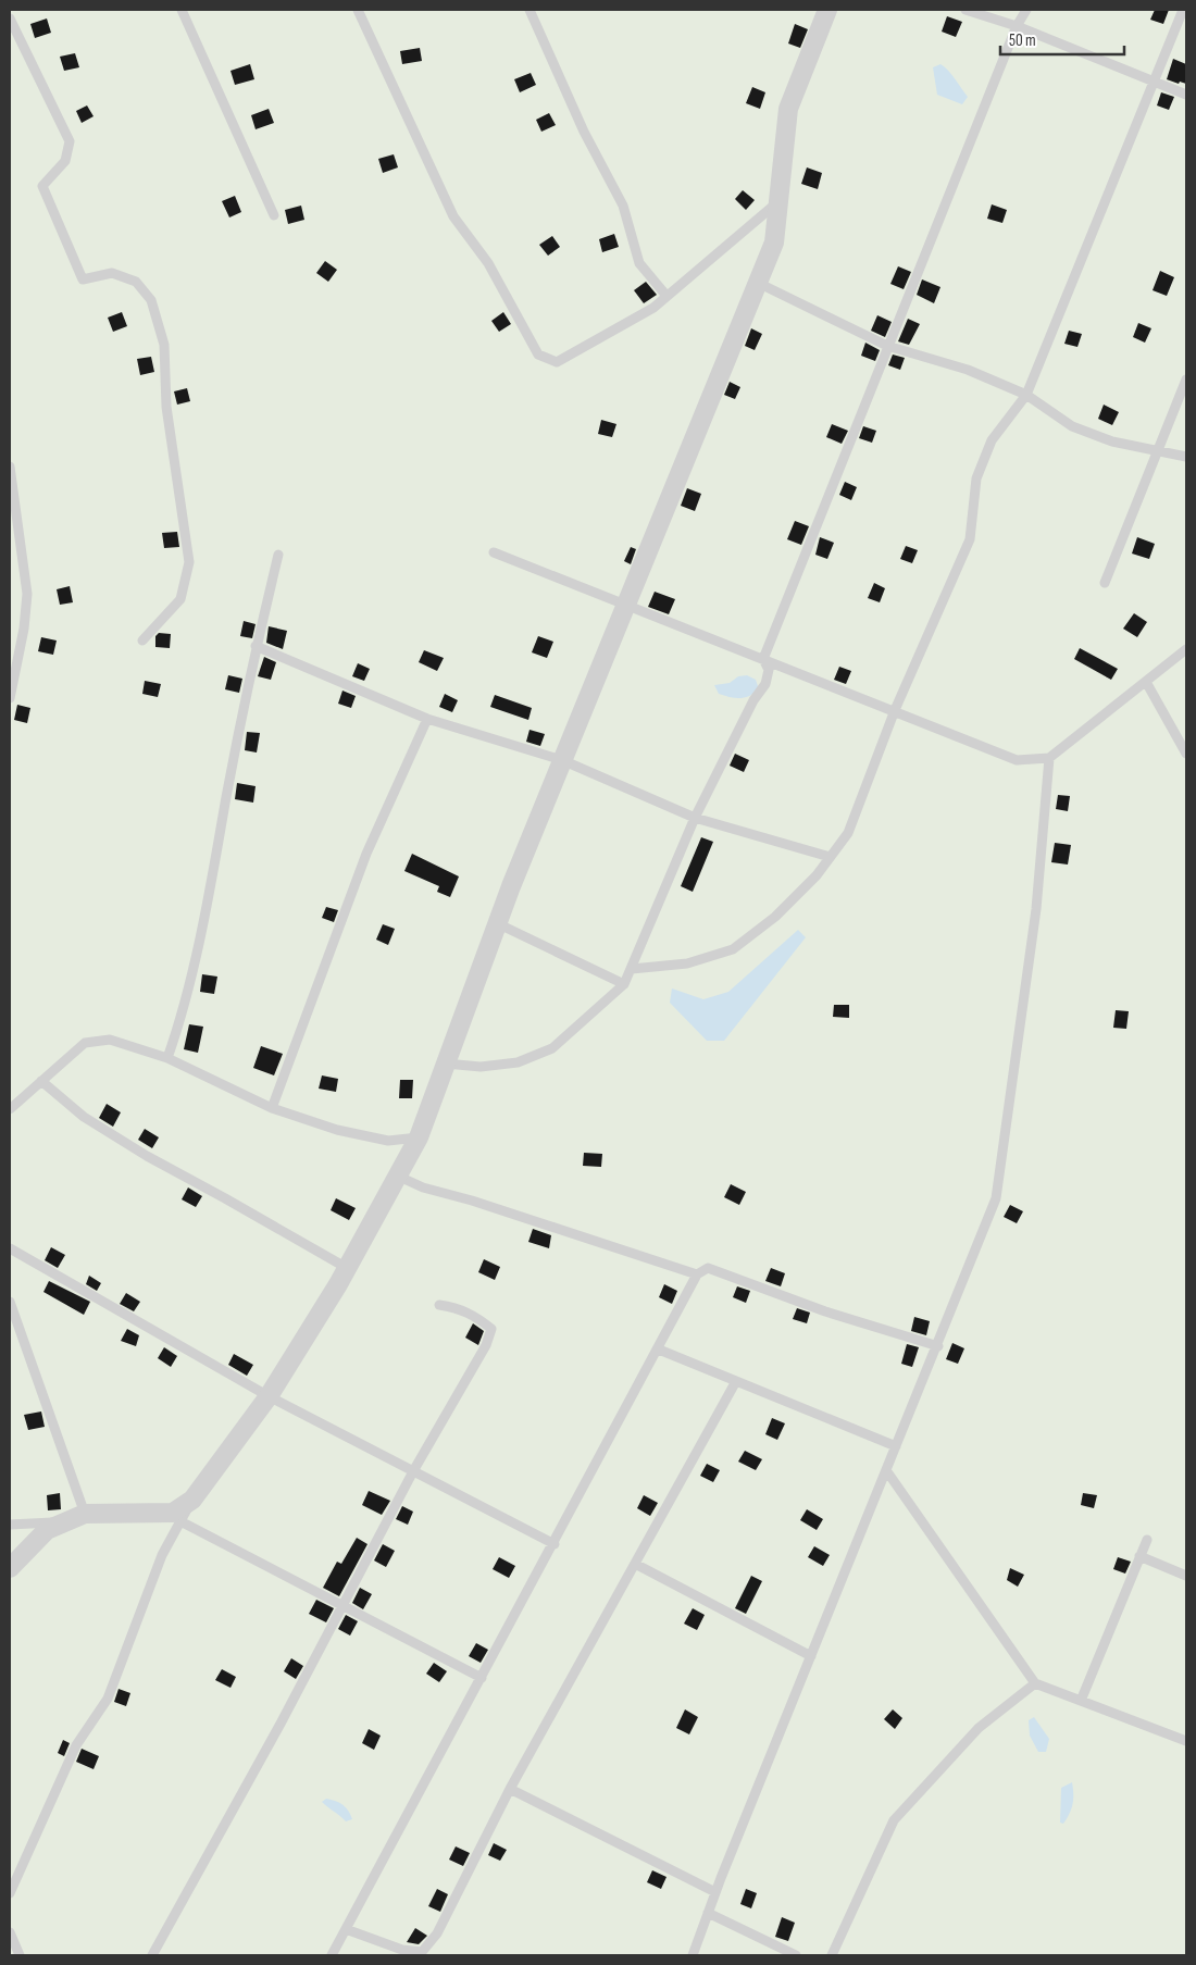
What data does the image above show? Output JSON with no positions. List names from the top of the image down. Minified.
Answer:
{"scale_bar":"50 m"}
